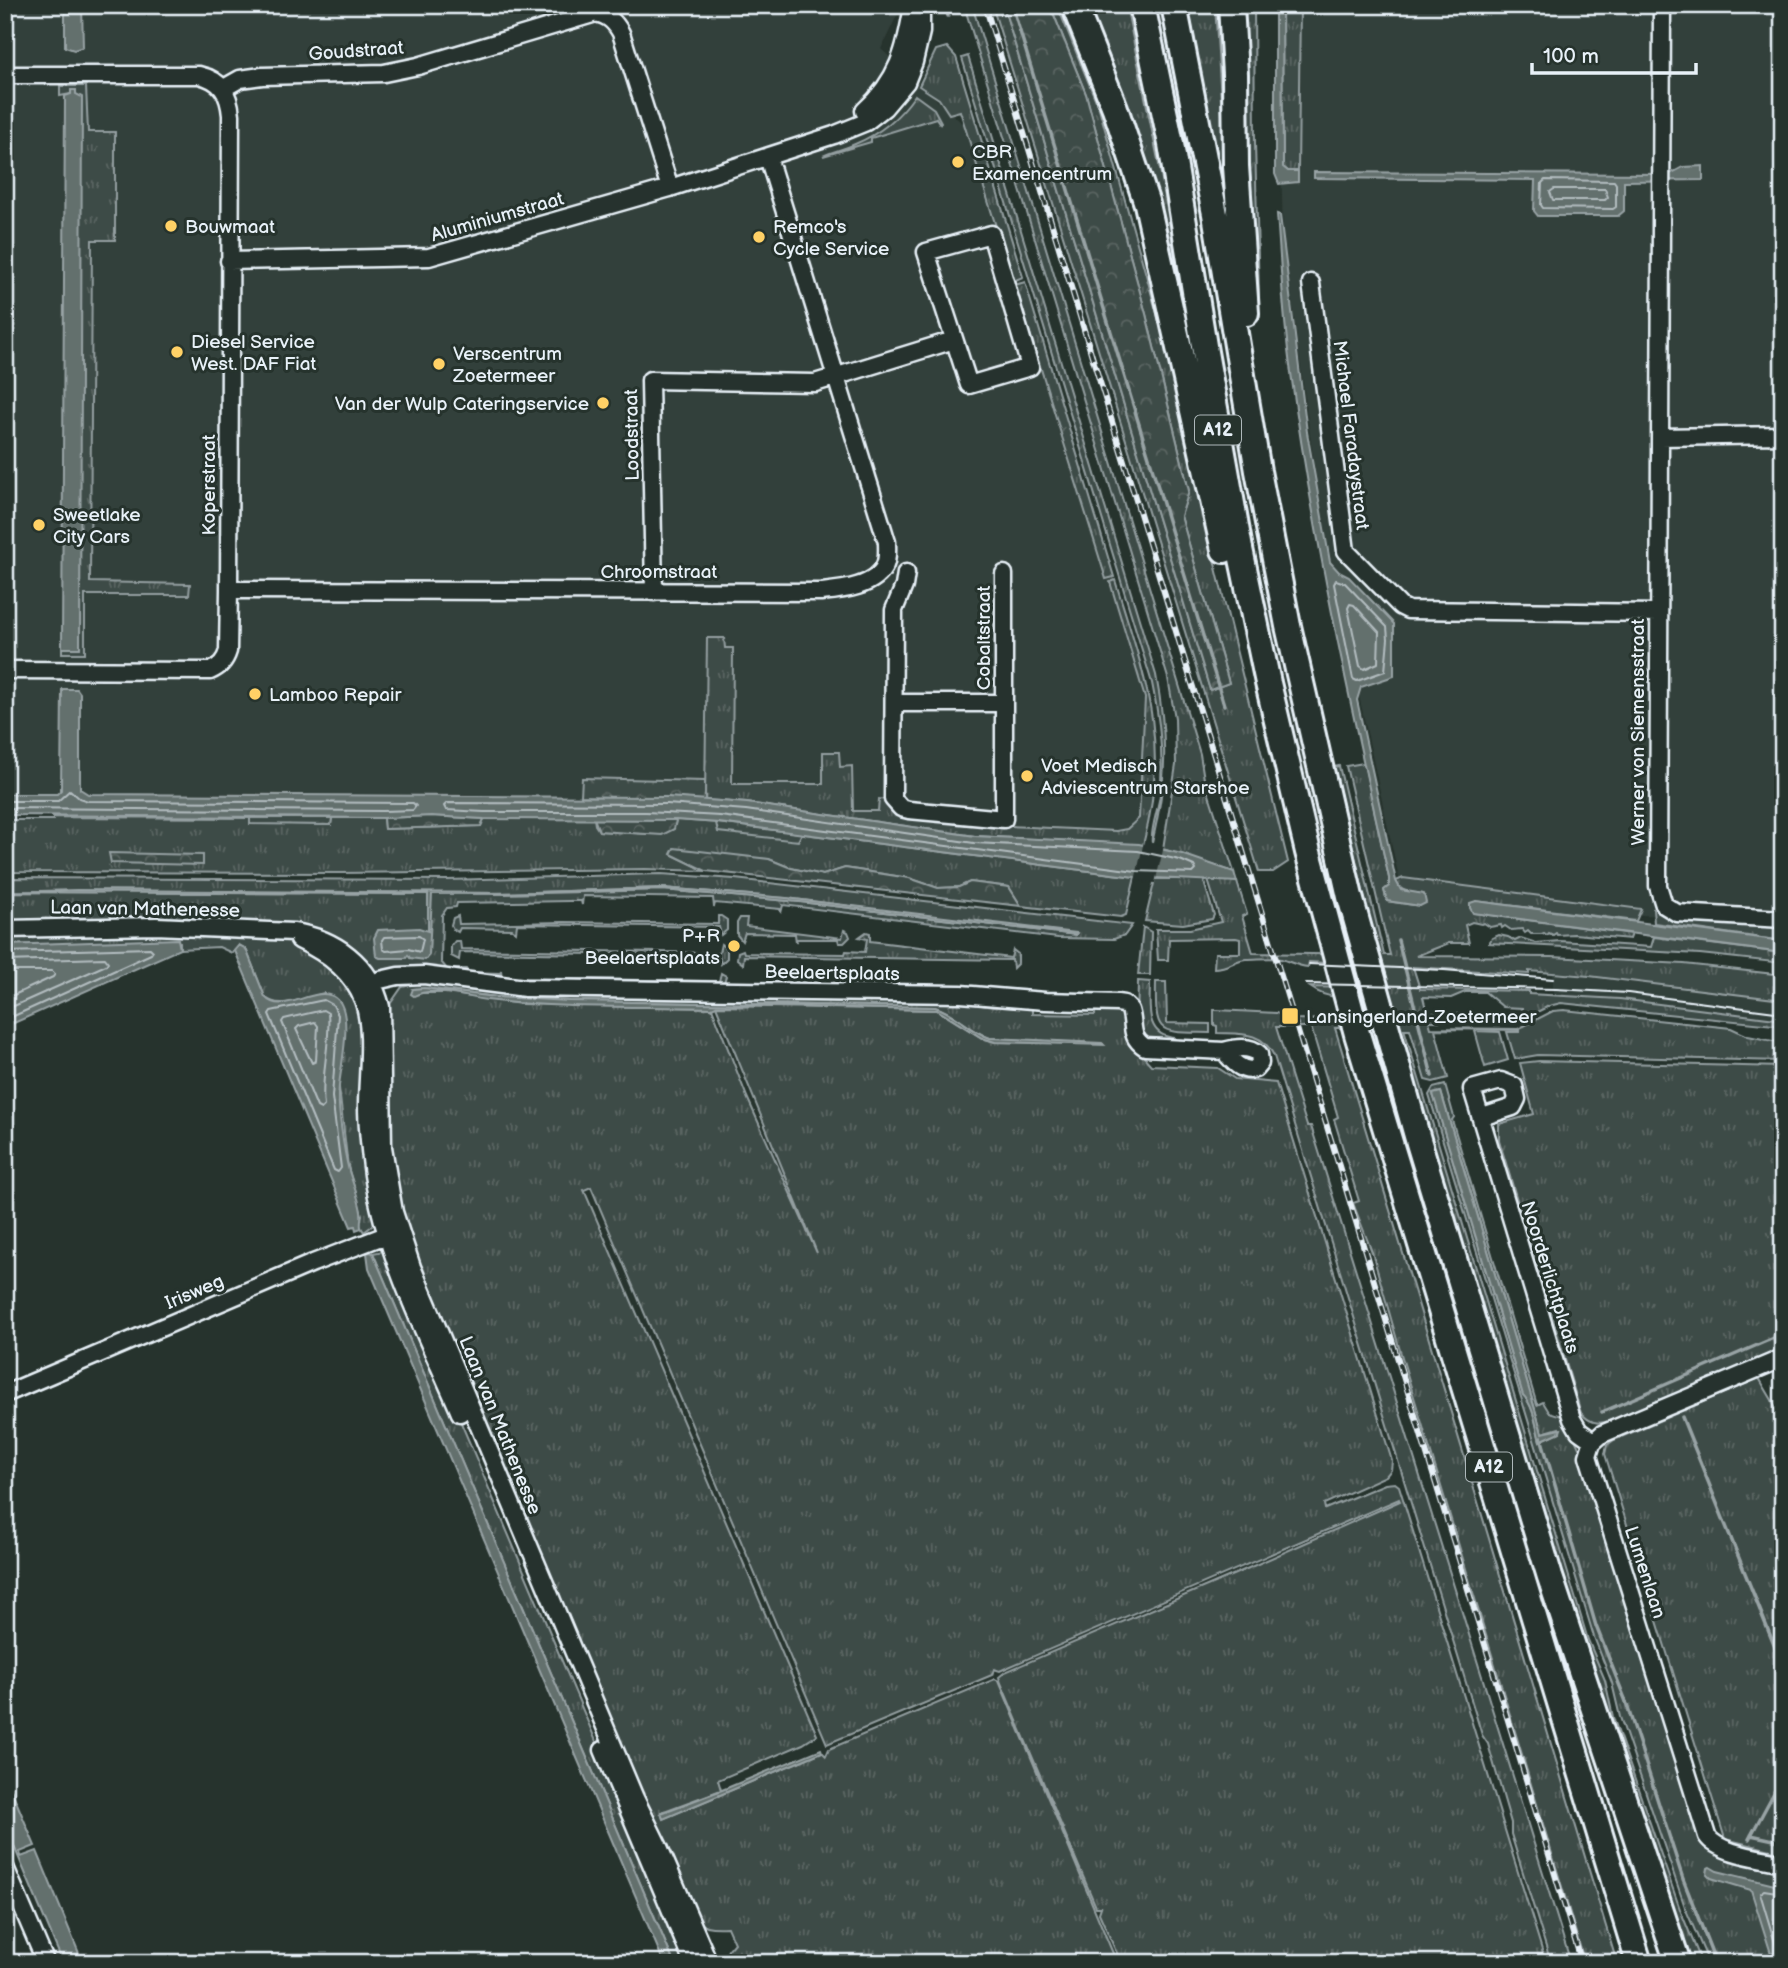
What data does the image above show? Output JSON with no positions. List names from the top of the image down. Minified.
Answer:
{"streets":{"highway":["A12"],"street":["Goudstraat","Aluminiumstraat","Loodstraat","Michael Faradaystraat","Koperstraat","Chroomstraat","Cobaltstraat","Werner von Siemensstraat","Laan van Mathenesse","Beelaertsplaats","Noorderlichtplaats","Irisweg","Lumenlaan"]},"crossings":[["Goudstraat","Aluminiumstraat"],["Goudstraat","Koperstraat"],["Aluminiumstraat","Koperstraat"],["Aluminiumstraat","Chroomstraat"],["Loodstraat","Chroomstraat"],["Michael Faradaystraat","Werner von Siemensstraat"],["Koperstraat","Chroomstraat"],["Laan van Mathenesse","Beelaertsplaats"],["Laan van Mathenesse","Irisweg"],["Noorderlichtplaats","Lumenlaan"]],"places":{"other":["CBR Examencentrum","Bouwmaat","Remco's Cycle Service","Diesel Service West. DAF Fiat","Verscentrum Zoetermeer","Van der Wulp Cateringservice","Sweetlake City Cars","Lamboo Repair","Voet Medisch Adviescentrum Starshoe","P+R Beelaertsplaats"],"transit":["Lansingerland-Zoetermeer"]},"scale_bar":"100 m"}
